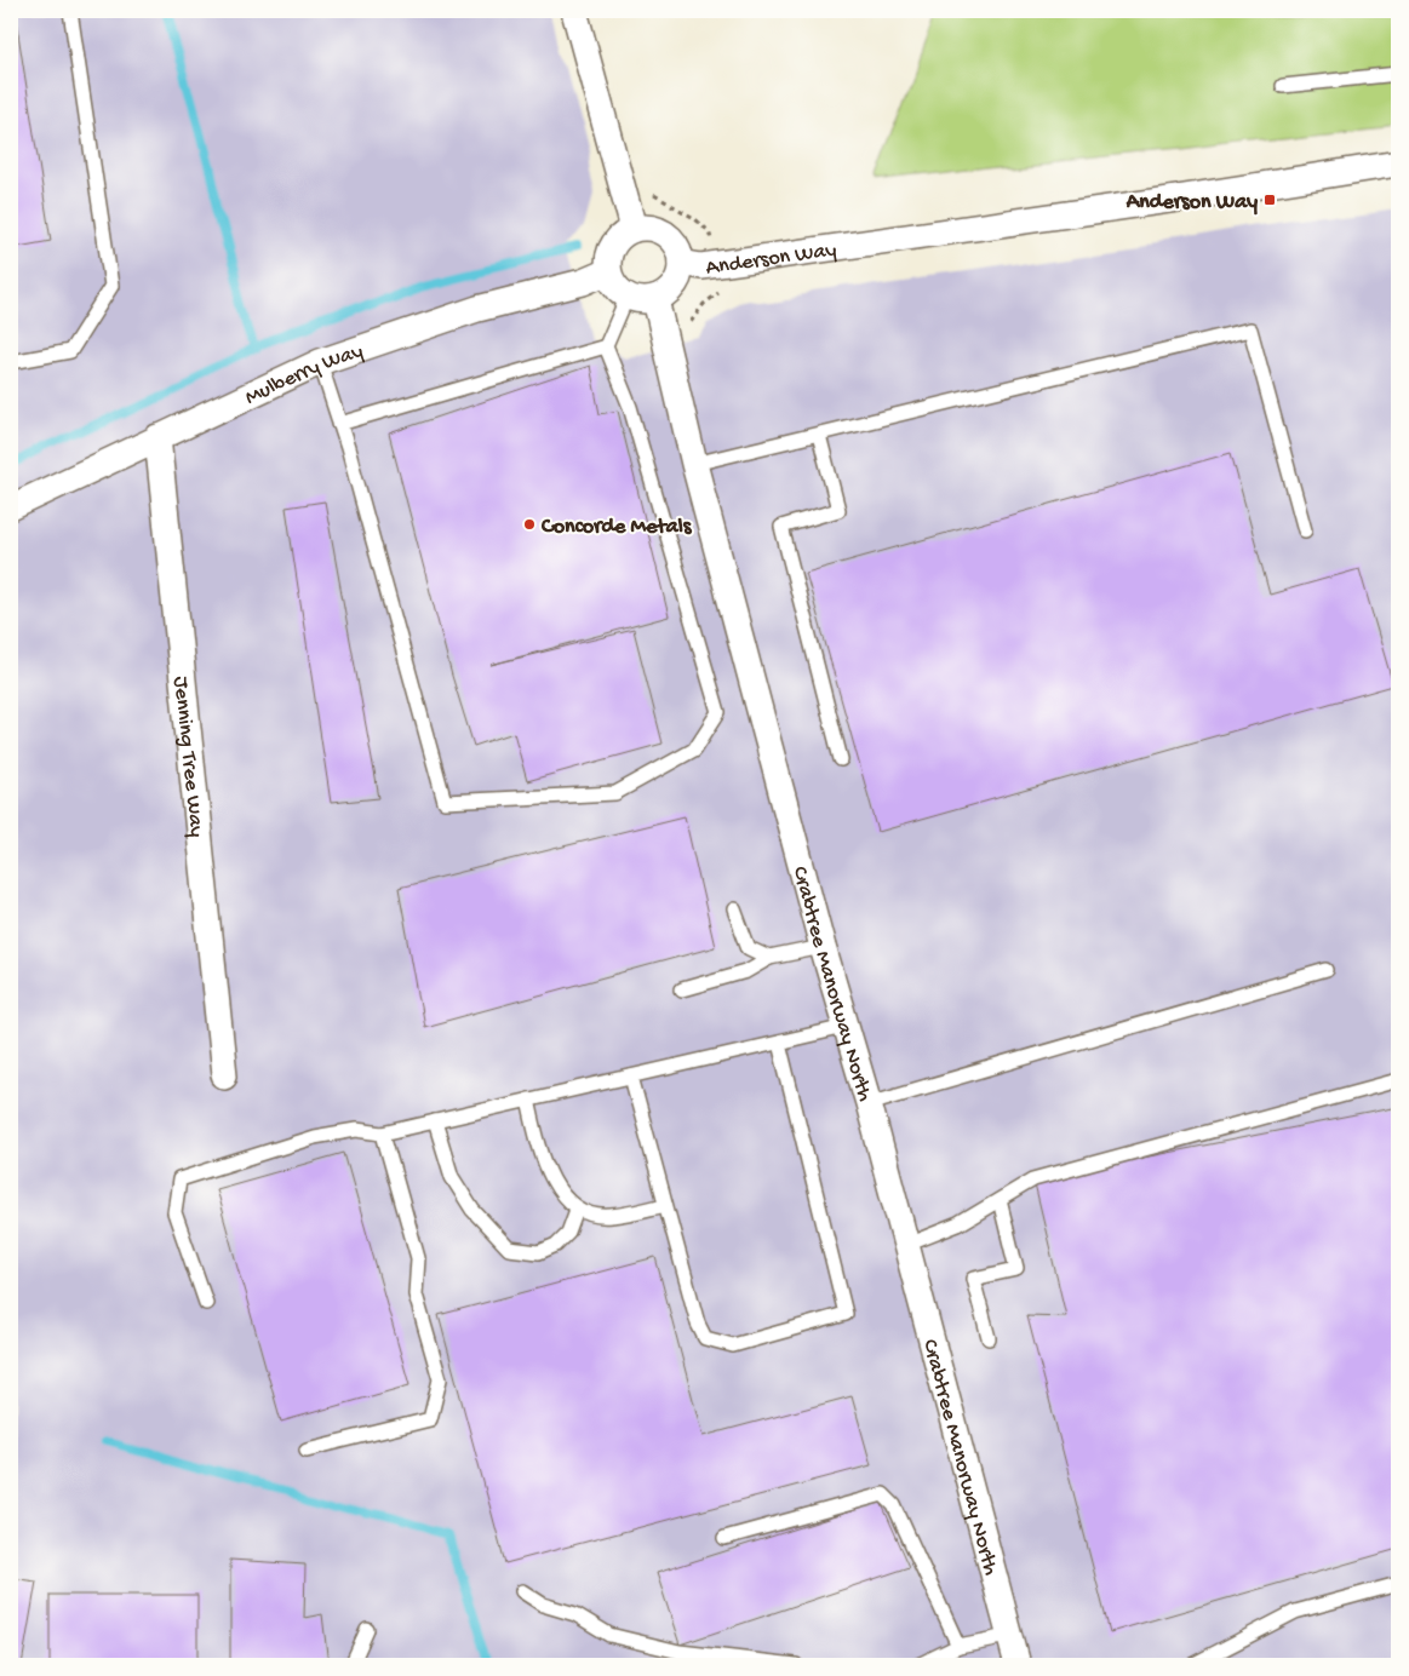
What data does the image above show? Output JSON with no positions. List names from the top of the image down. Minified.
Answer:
{"streets":{"street":["Anderson Way","Mulberry Way","Jenning Tree Way","Crabtree Manorway North"]},"crossings":[["Anderson Way","Mulberry Way"],["Anderson Way","Crabtree Manorway North"],["Mulberry Way","Jenning Tree Way"],["Mulberry Way","Crabtree Manorway North"]],"places":{"transit":["Anderson Way"],"other":["Concorde Metals"]}}
